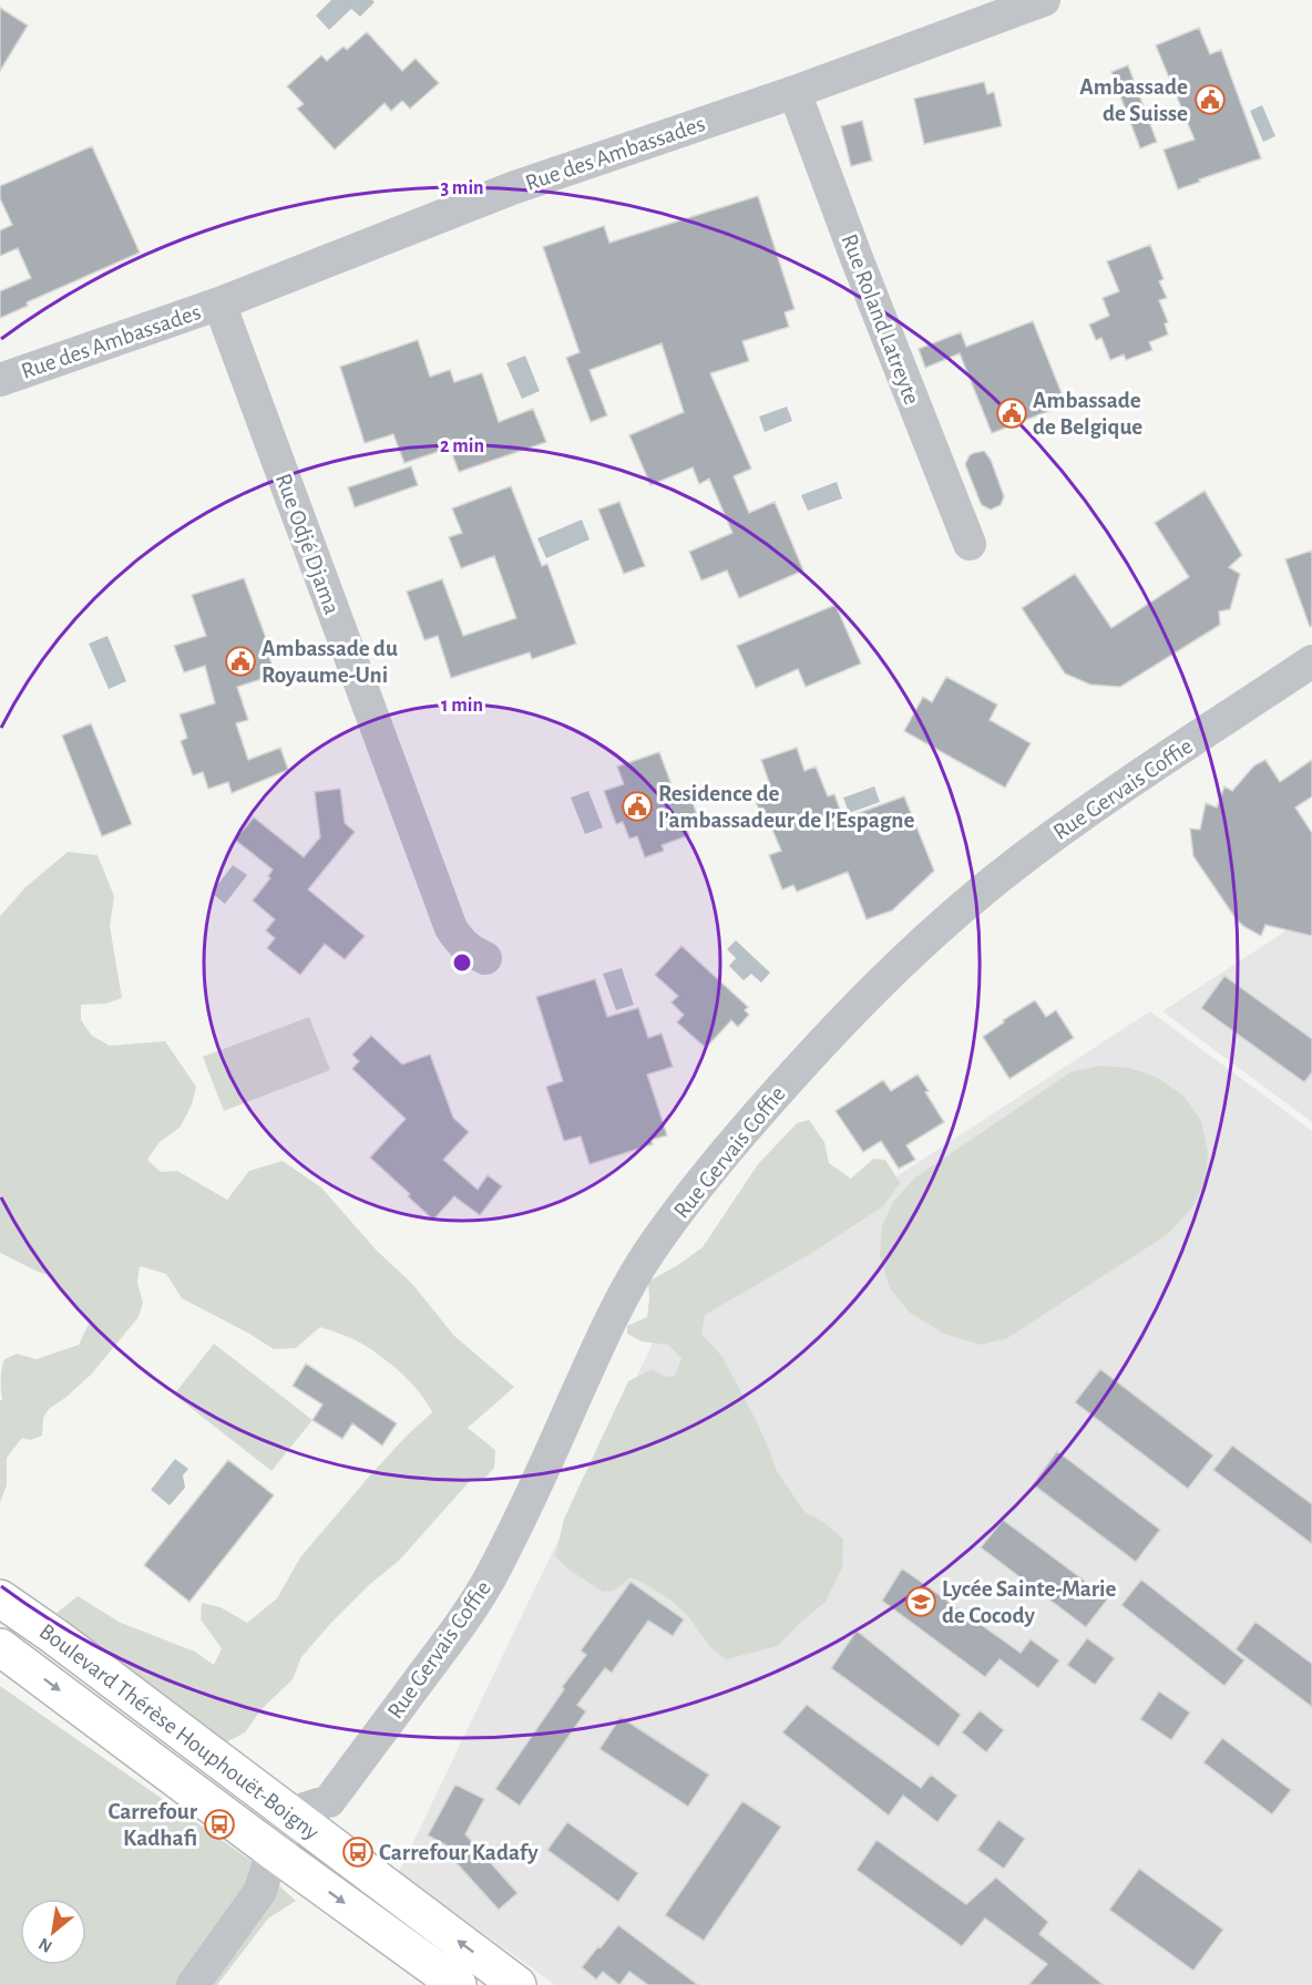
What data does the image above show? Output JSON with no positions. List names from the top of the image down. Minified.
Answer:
{"streets":{"main road":["Boulevard Thérèse Houphouët-Boigny"],"street":["Rue des Ambassades","Rue Roland Latreyte","Rue Odjé Djama","Rue Gervais Coffie"]},"crossings":[["Rue des Ambassades","Rue Roland Latreyte"],["Rue des Ambassades","Rue Odjé Djama"]],"places":{"public building":["Ambassade de Suisse","Ambassade de Belgique","Ambassade du Royaume-Uni","Residence de l’ambassadeur de l’Espagne"],"school or university":["Lycée Sainte-Marie de Cocody"],"bus stop":["Carrefour Kadhafi","Carrefour Kadafy"]},"north":"bottom left","rings":["3 min","2 min","1 min"]}
